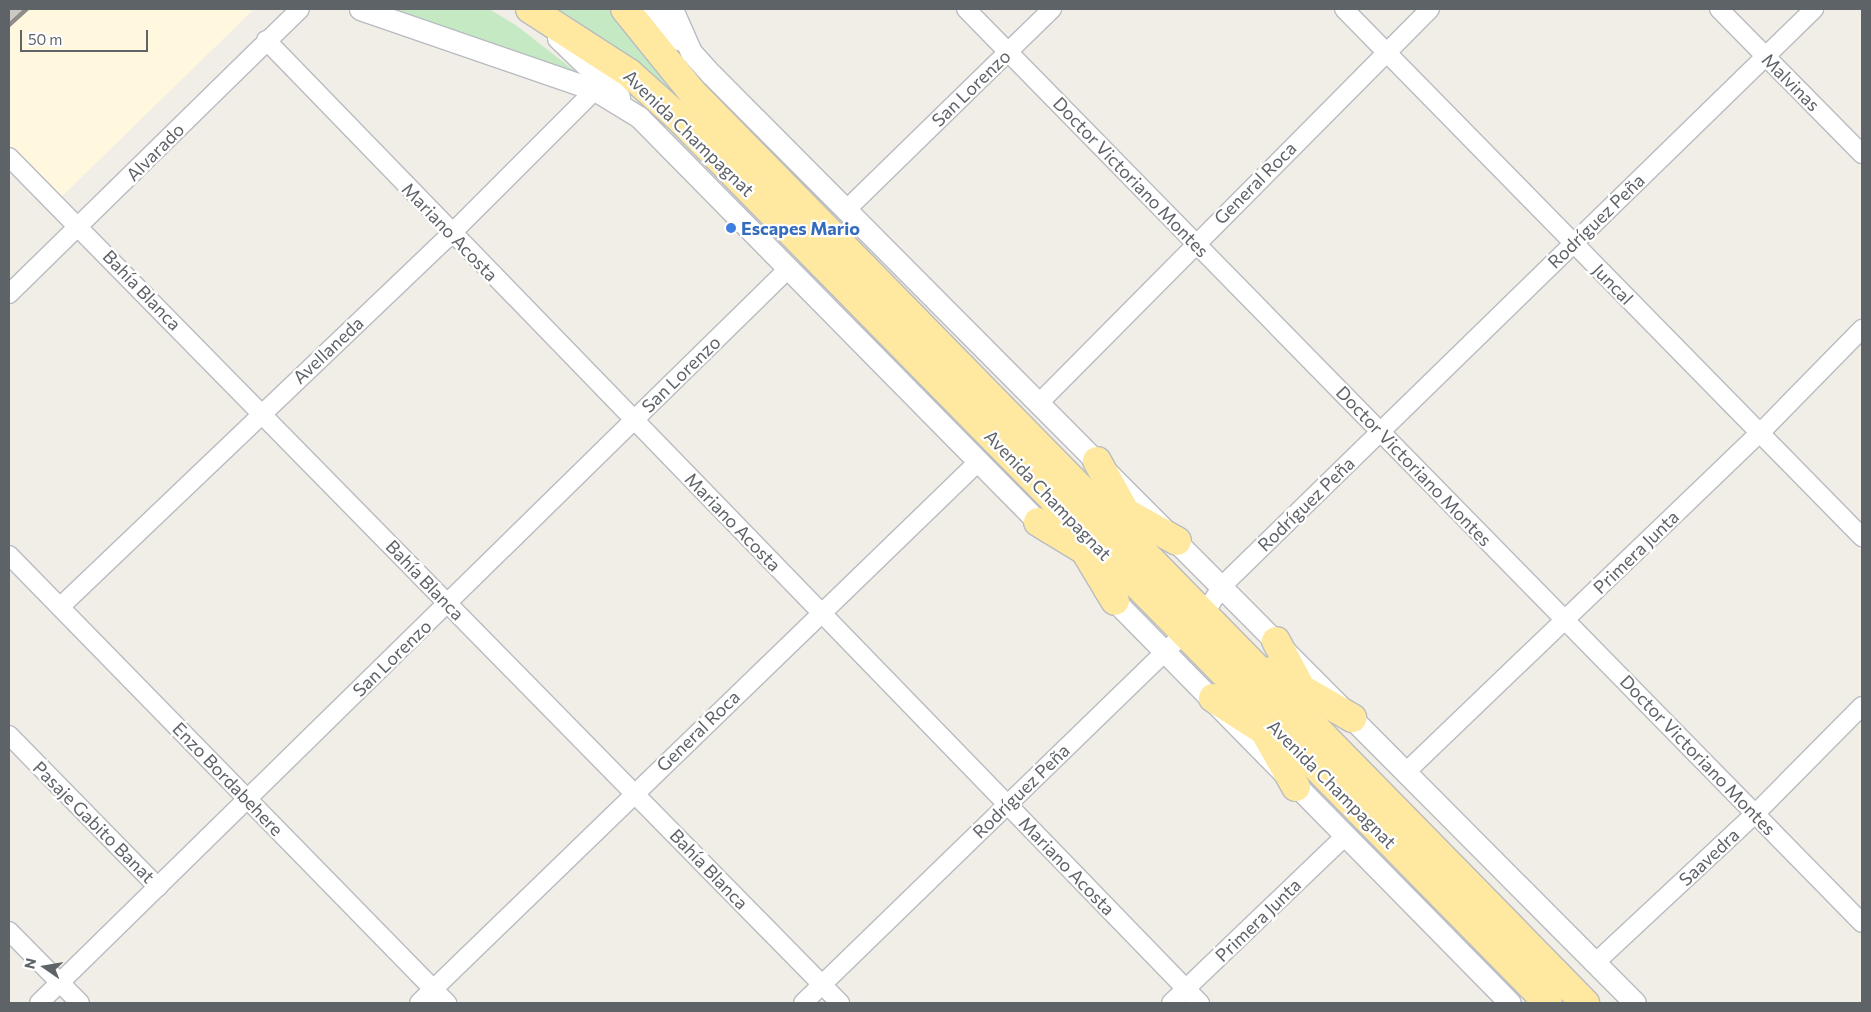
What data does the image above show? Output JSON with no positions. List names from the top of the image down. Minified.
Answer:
{"streets":{"highway":["Avenida Champagnat"],"street":["Malvinas","San Lorenzo","Alvarado","Doctor Victoriano Montes","General Roca","Rodríguez Peña","Mariano Acosta","Juncal","Bahía Blanca","Avellaneda","Primera Junta","Enzo Bordabehere","Pasaje Gabito Banat","Saavedra"]},"crossings":[["Malvinas","Rodríguez Peña"],["San Lorenzo","Avenida Champagnat"],["San Lorenzo","Doctor Victoriano Montes"],["San Lorenzo","Mariano Acosta"],["San Lorenzo","Bahía Blanca"],["San Lorenzo","Enzo Bordabehere"],["San Lorenzo","Pasaje Gabito Banat"],["Avenida Champagnat","General Roca"],["Avenida Champagnat","Rodríguez Peña"],["Avenida Champagnat","Avellaneda"],["Avenida Champagnat","Primera Junta"],["Alvarado","Mariano Acosta"],["Alvarado","Bahía Blanca"],["Doctor Victoriano Montes","General Roca"],["Doctor Victoriano Montes","Rodríguez Peña"],["Doctor Victoriano Montes","Primera Junta"],["Doctor Victoriano Montes","Saavedra"],["General Roca","Mariano Acosta"],["General Roca","Juncal"],["General Roca","Bahía Blanca"],["General Roca","Enzo Bordabehere"],["Rodríguez Peña","Mariano Acosta"],["Rodríguez Peña","Juncal"],["Rodríguez Peña","Bahía Blanca"],["Mariano Acosta","Avellaneda"],["Mariano Acosta","Primera Junta"],["Juncal","Primera Junta"],["Bahía Blanca","Avellaneda"],["Avellaneda","Enzo Bordabehere"]],"places":["Escapes Mario"],"scale_bar":"50 m","north":"left"}
